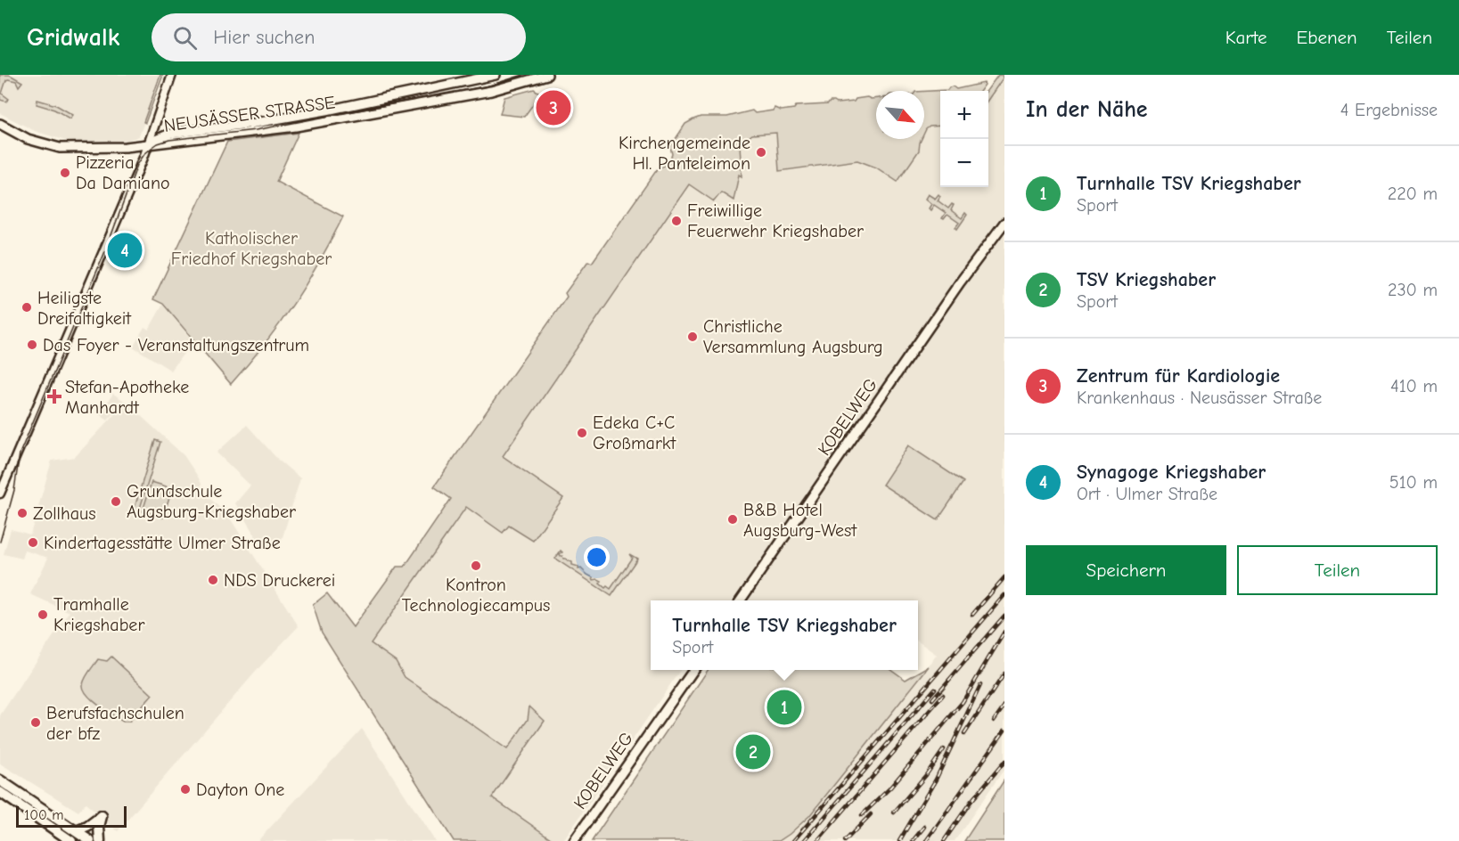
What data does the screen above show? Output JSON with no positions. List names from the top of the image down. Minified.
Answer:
{"streets":{"main road":["NEUSÄSSER STRASSE","KOBELWEG"]},"parks":["Katholischer Friedhof Kriegshaber"],"places":{"other":["Kirchengemeinde Hl. Panteleimon","Pizzeria Da Damiano","Freiwillige Feuerwehr Kriegshaber","Heiligste Dreifaltigkeit","Christliche Versammlung Augsburg","Das Foyer - Veranstaltungszentrum","Edeka C+C Großmarkt","Grundschule Augsburg-Kriegshaber","Zollhaus","B&B Hotel Augsburg-West","Kindertagesstätte Ulmer Straße","Kontron Technologiecampus","NDS Druckerei","Tramhalle Kriegshaber","Berufsfachschulen der bfz","Dayton One"],"health":["Stefan-Apotheke Manhardt"]},"scale_bar":"100 m","north":"bottom right","page":{"header":"Gridwalk","search":"Hier suchen","nav":["Karte","Ebenen","Teilen"],"heading":["In der Nähe","4 Ergebnisse"],"pins":["3","4","1","2"],"map_buttons":["+","−"],"list":[{"mark":"1","name":"Turnhalle TSV Kriegshaber","note":"Sport","value":"220 m"},{"mark":"2","name":"TSV Kriegshaber","note":"Sport","value":"230 m"},{"mark":"3","name":"Zentrum für Kardiologie","note":"Krankenhaus · Neusässer Straße","value":"410 m"},{"mark":"4","name":"Synagoge Kriegshaber","note":"Ort · Ulmer Straße","value":"510 m"}],"buttons":["Speichern","Teilen"],"popup":["Turnhalle TSV Kriegshaber","Sport"],"scale":"100 m"}}
